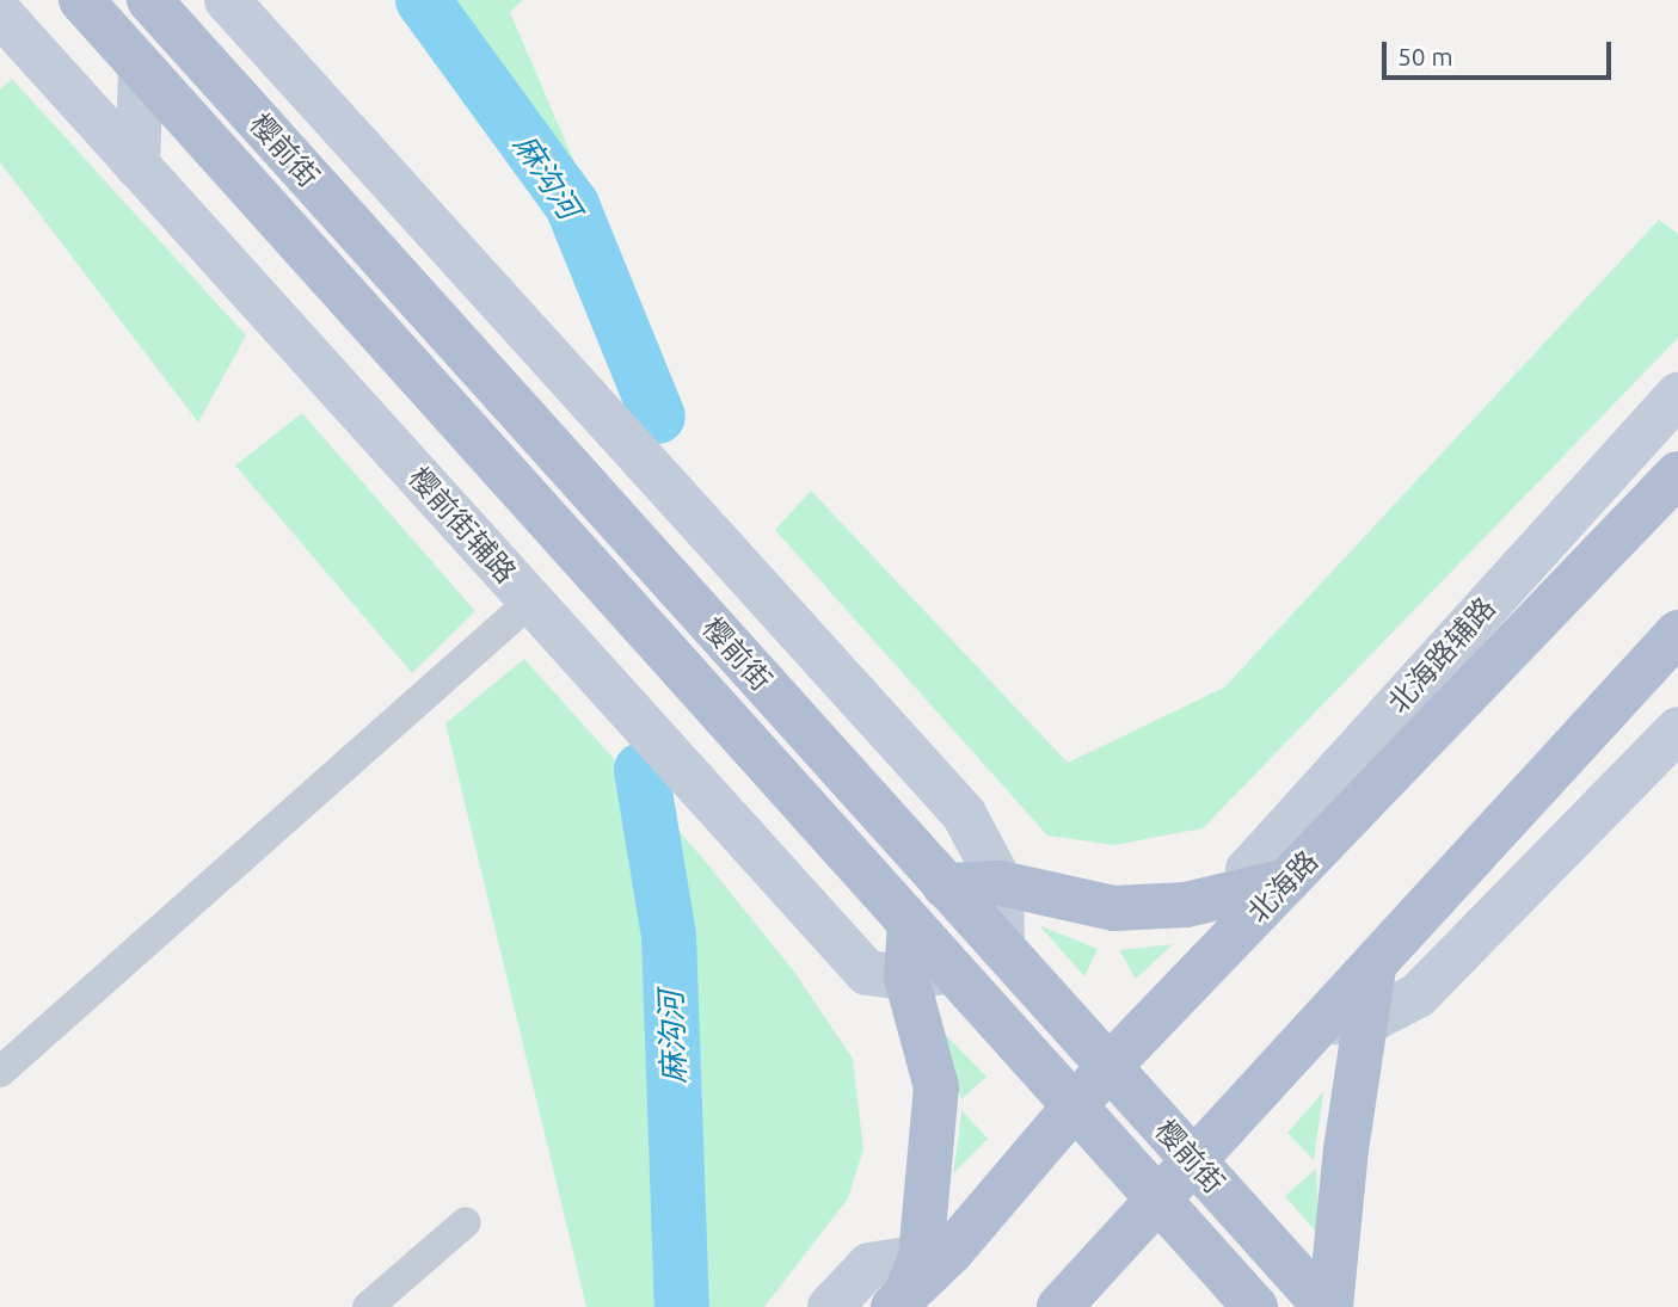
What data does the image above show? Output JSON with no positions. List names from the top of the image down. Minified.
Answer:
{"streets":{"main road":["樱前街","北海路"],"street":["樱前街辅路","北海路辅路"]},"crossings":[["樱前街","樱前街辅路"],["樱前街","北海路"],["北海路辅路","北海路"]],"water":["麻沟河"],"scale_bar":"50 m"}
